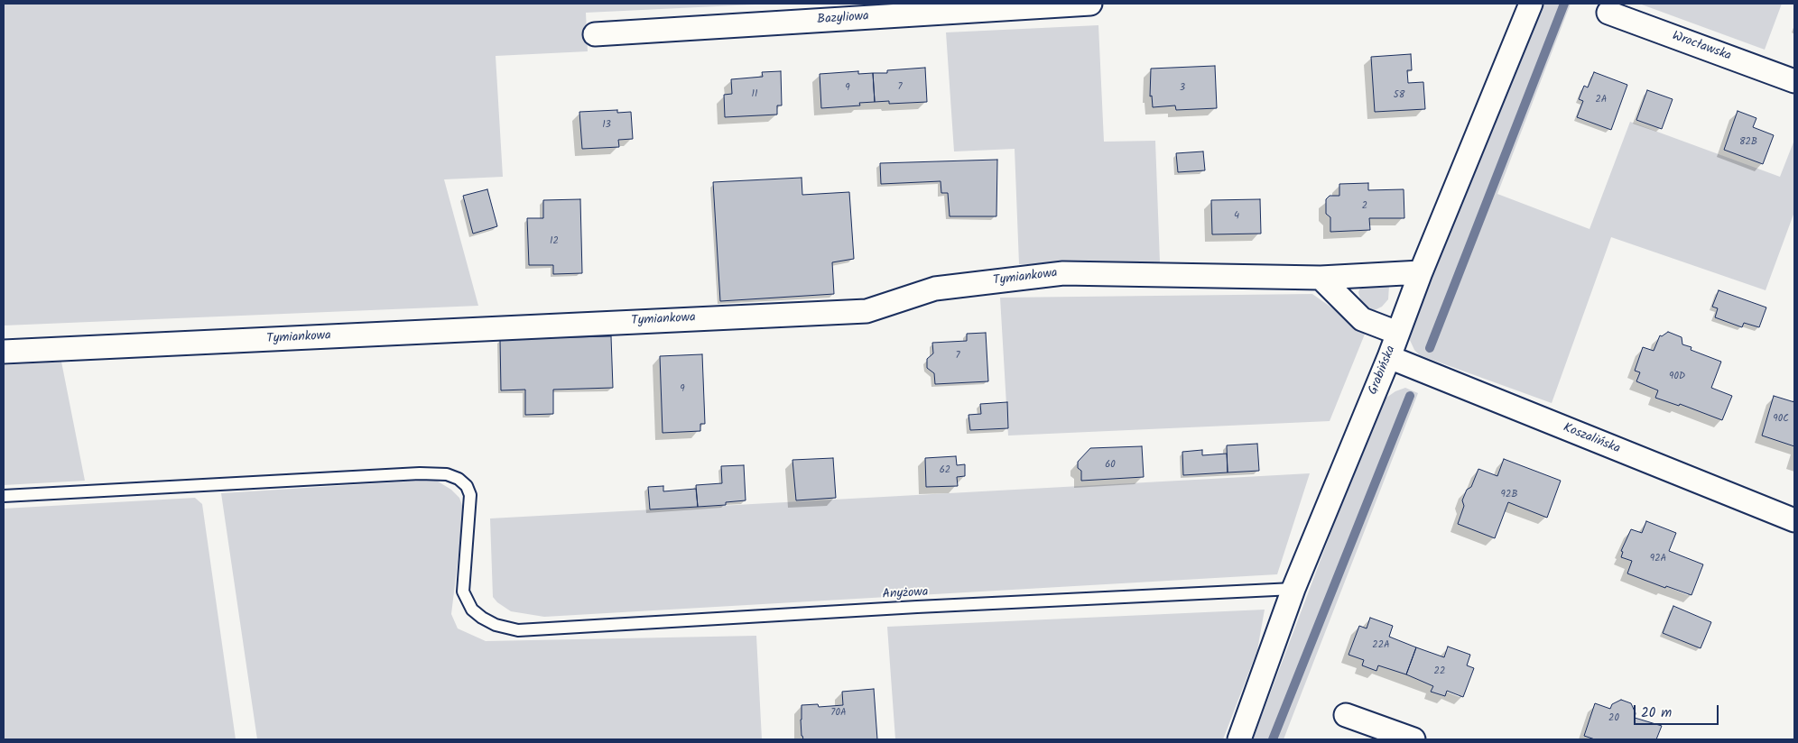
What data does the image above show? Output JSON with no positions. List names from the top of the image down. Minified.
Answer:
{"streets":{"street":["Bazyliowa","Wrocławska","Tymiankowa","Grabińska","Koszalińska"],"lane":["Anyżowa"]},"crossings":[["Tymiankowa","Grabińska"],["Grabińska","Koszalińska"],["Grabińska","Anyżowa"]],"house_numbers":["7","9","3","11","58","2A","13","82B","2","4","12","7","90D","9","90C","60","62","92B","92A","22A","22","70A","20"],"scale_bar":"20 m"}
